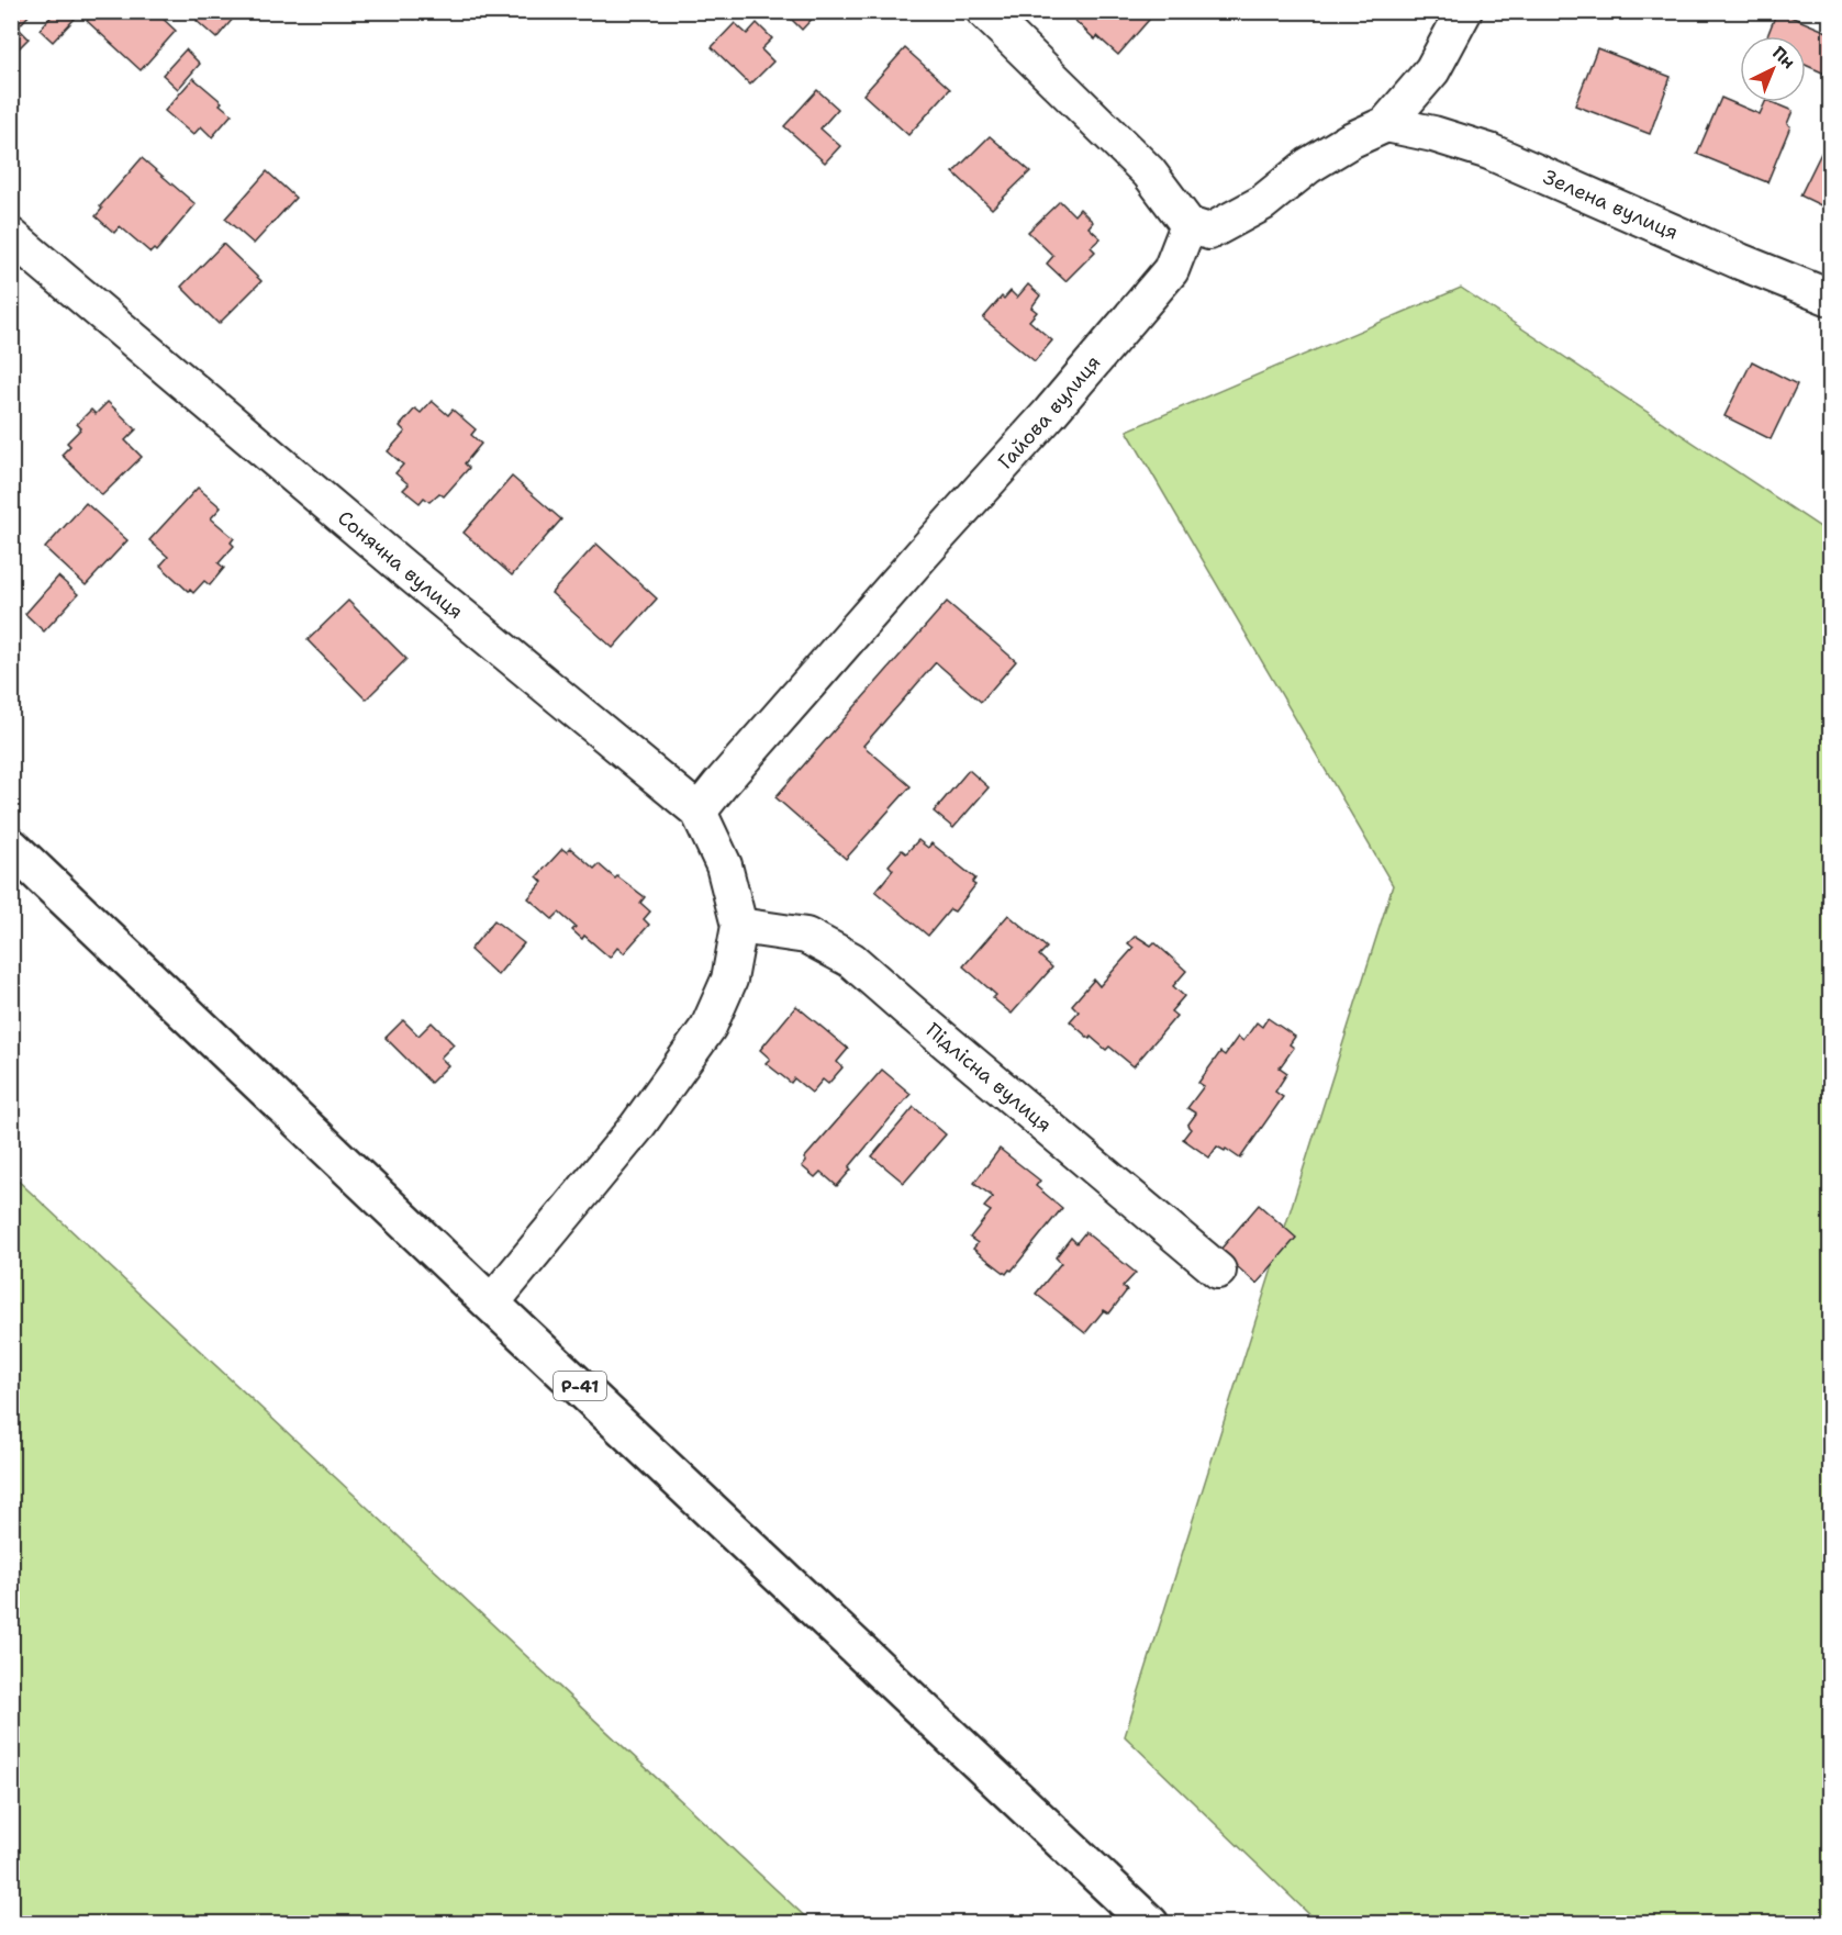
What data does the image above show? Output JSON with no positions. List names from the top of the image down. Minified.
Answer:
{"streets":{"main road":["Р-41"],"street":["Зелена вулиця","Гайова вулиця","Сонячна вулиця","Підлісна вулиця"]},"crossings":[["Гайова вулиця","Сонячна вулиця"],["Сонячна вулиця","Підлісна вулиця"]],"north":"top right"}
